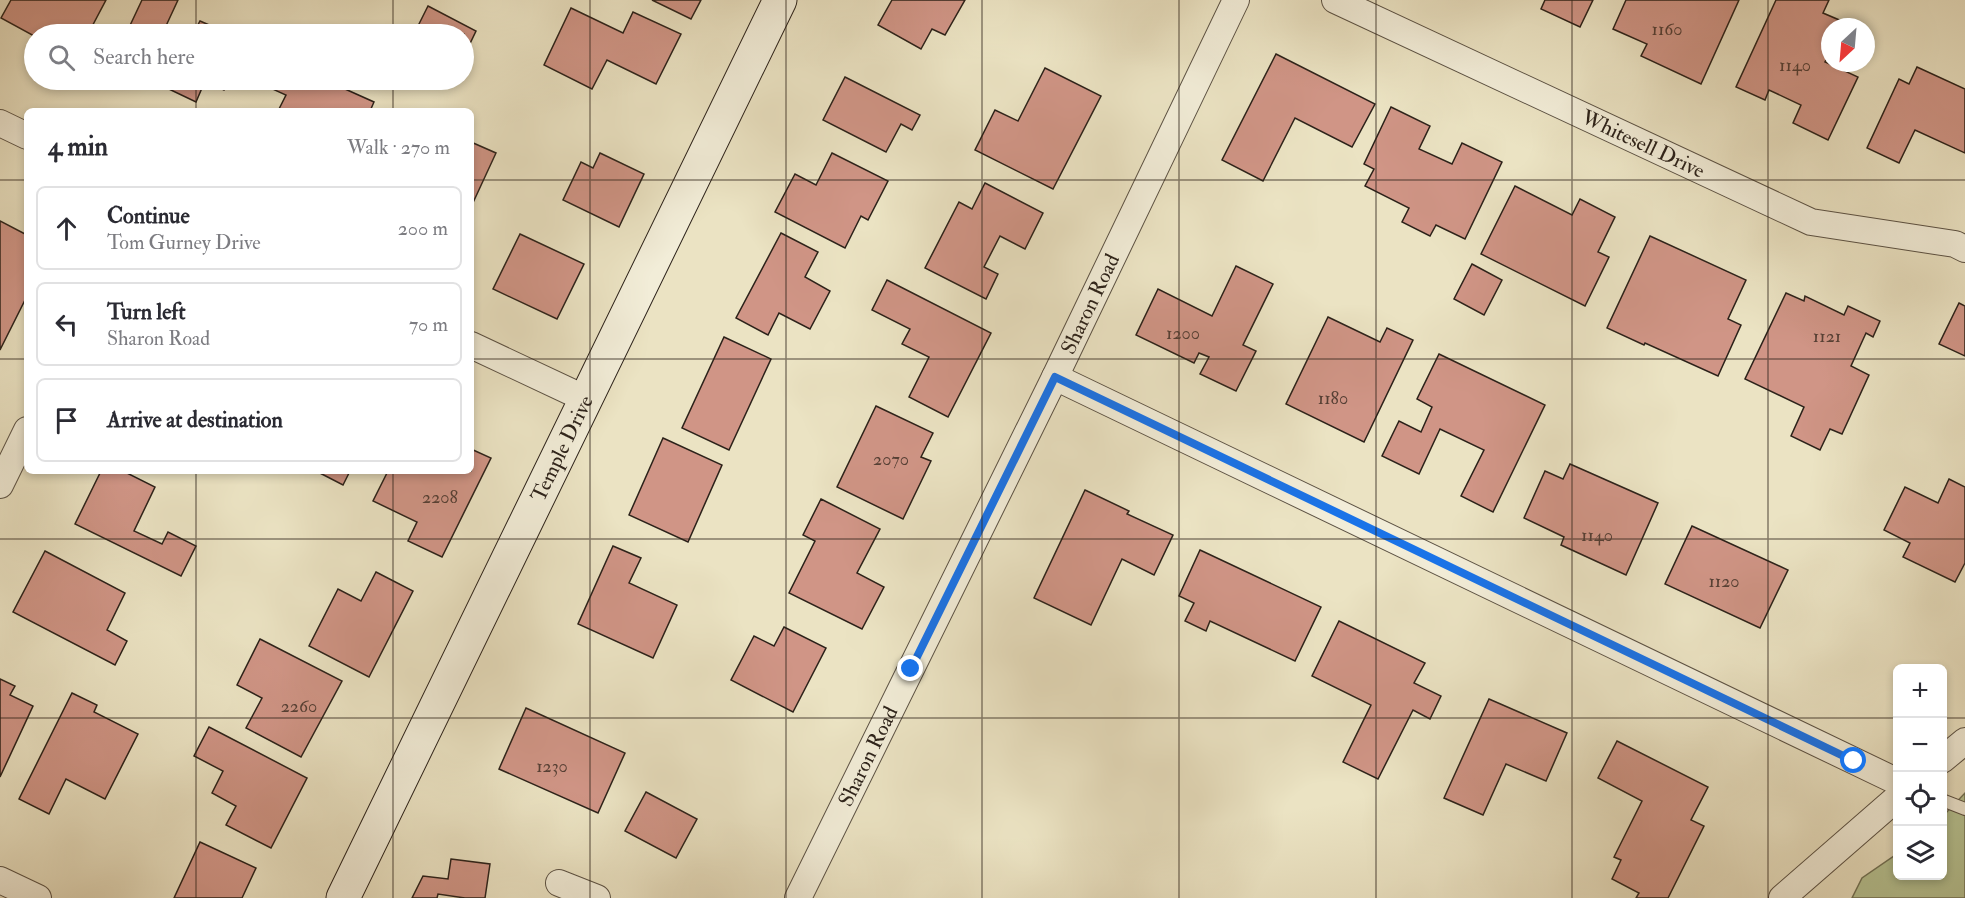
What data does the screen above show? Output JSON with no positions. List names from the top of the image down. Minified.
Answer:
{"streets":{"street":["Whitesell Drive","Sharon Road","Temple Drive"]},"house_numbers":["1160","1140","1200","1121","1180","2070","2208","1140","1120","2260","1230"],"north":"bottom left","page":{"search":"Search here","heading":["4 min","Walk · 270 m"],"list":[["Continue","Tom Gurney Drive","200 m"],["Turn left","Sharon Road","70 m"],"Arrive at destination"],"map_buttons":["+","−"]}}
